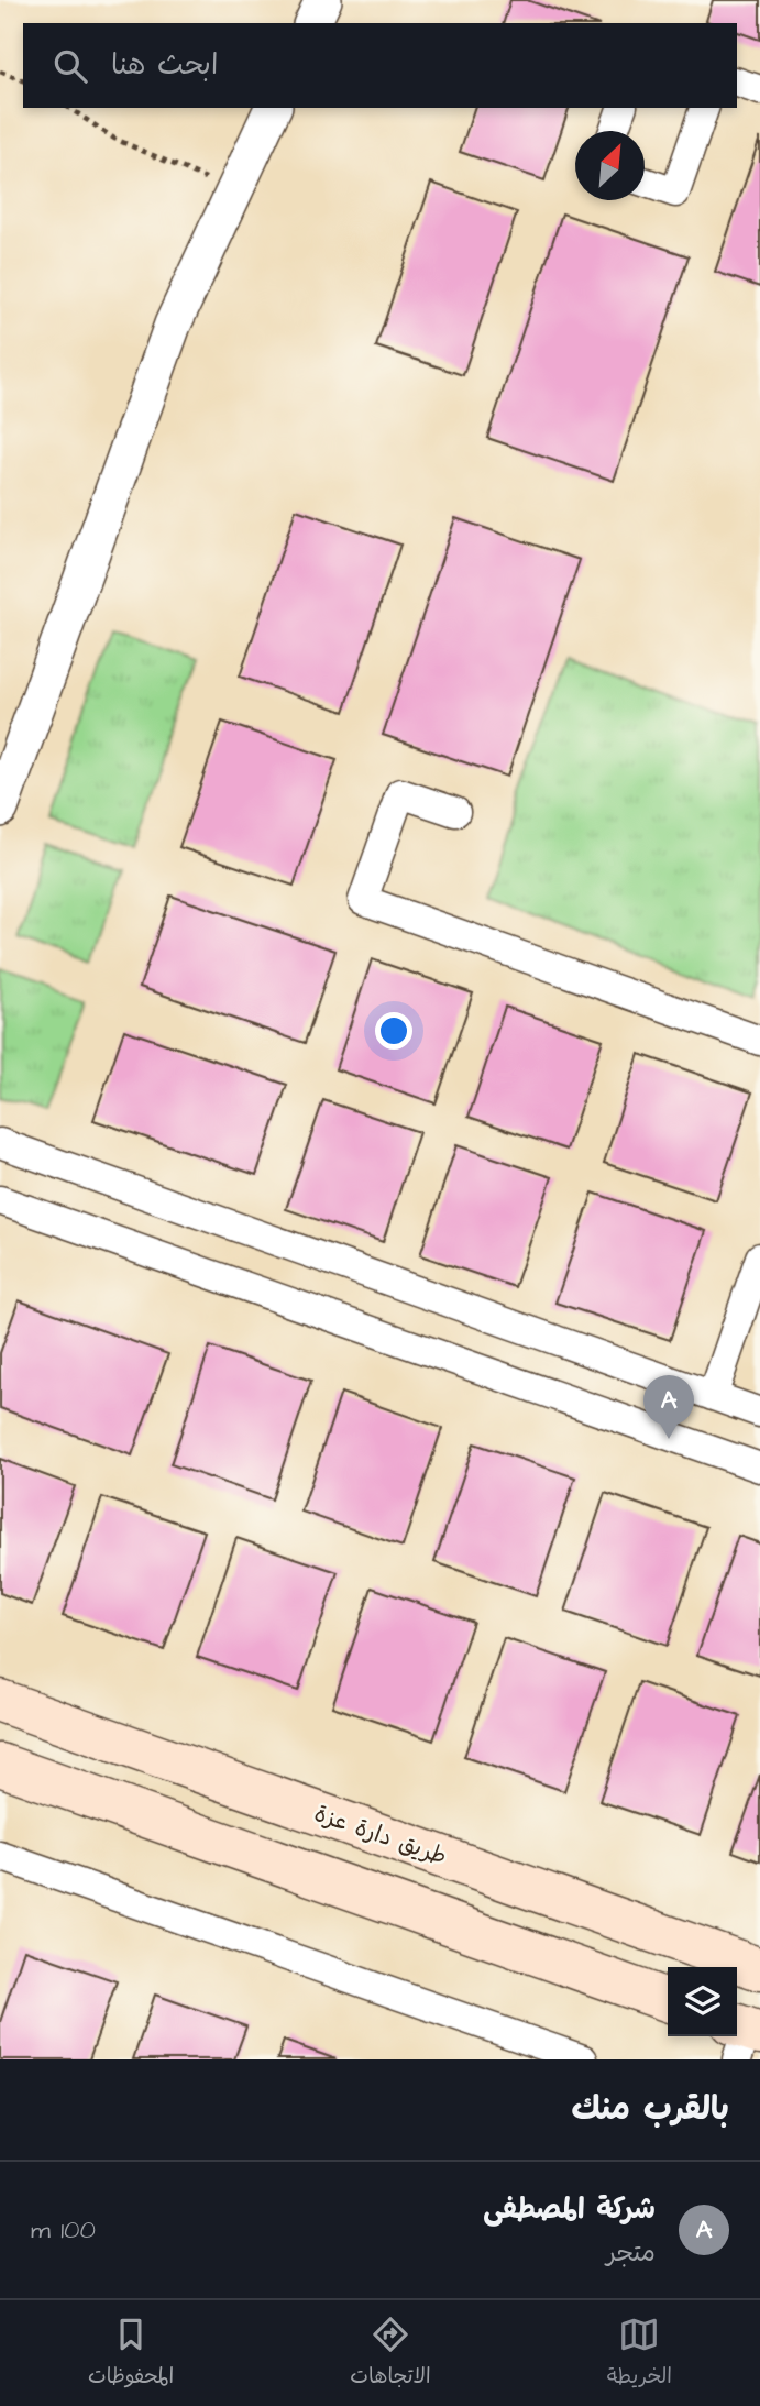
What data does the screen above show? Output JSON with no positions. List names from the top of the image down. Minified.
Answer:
{"streets":{"main road":["طريق دارة عزة"]},"north":"top right","page":{"search":"ابحث هنا","pins":"A","heading":"بالقرب منك","list":[{"mark":"A","name":"شركة المصطفى","note":"متجر","value":"100 m"}],"nav":["الخريطة","الاتجاهات","المحفوظات"]}}
